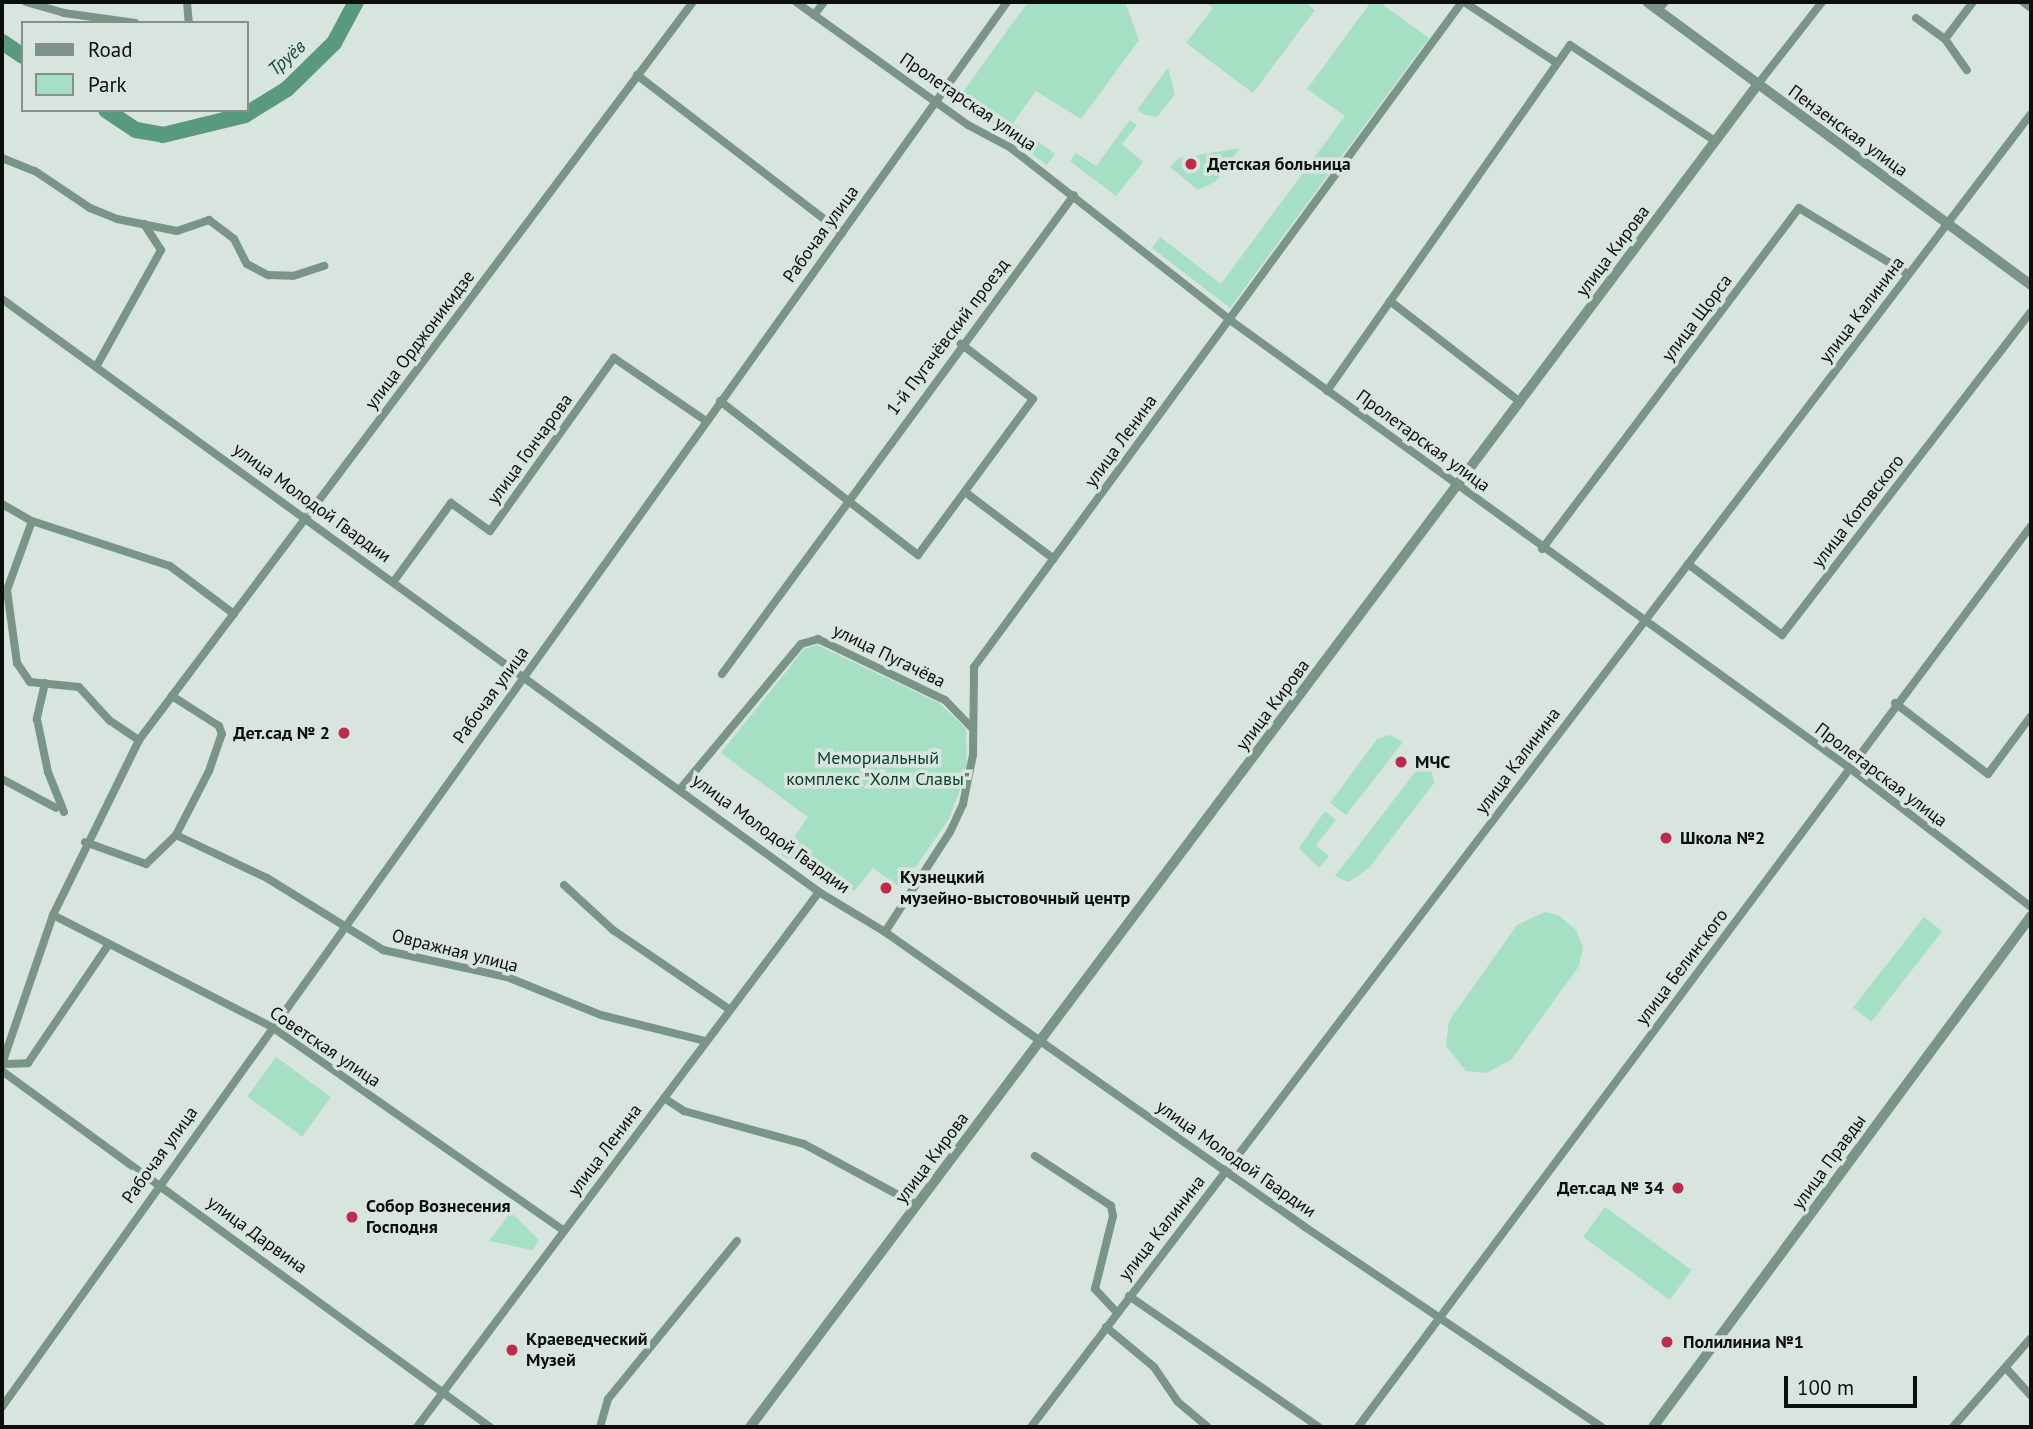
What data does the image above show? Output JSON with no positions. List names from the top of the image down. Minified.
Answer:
{"streets":{"street":["Пролетарская улица","Пензенская улица","Рабочая улица","улица Кирова","улица Калинина","улица Щорса","1-й Пугачёвский проезд","улица Орджоникидзе","улица Ленина","улица Гончарова","улица Молодой Гвардии","улица Котовского","улица Пугачёва","Овражная улица","улица Белинского","Советская улица","улица Правды","улица Дарвина"]},"crossings":[["Пролетарская улица","Рабочая улица"],["Пролетарская улица","улица Кирова"],["Пролетарская улица","улица Калинина"],["Пролетарская улица","улица Щорса"],["Пролетарская улица","1-й Пугачёвский проезд"],["Пролетарская улица","улица Ленина"],["Пролетарская улица","улица Белинского"],["Пензенская улица","улица Кирова"],["Пензенская улица","улица Калинина"],["Рабочая улица","улица Гончарова"],["Рабочая улица","улица Молодой Гвардии"],["Рабочая улица","Овражная улица"],["Рабочая улица","Советская улица"],["Рабочая улица","улица Дарвина"],["улица Кирова","улица Молодой Гвардии"],["улица Калинина","улица Щорса"],["улица Калинина","улица Молодой Гвардии"],["улица Калинина","улица Котовского"],["улица Орджоникидзе","улица Молодой Гвардии"],["улица Орджоникидзе","Советская улица"],["улица Орджоникидзе","улица Дарвина"],["улица Ленина","улица Молодой Гвардии"],["улица Ленина","улица Пугачёва"],["улица Ленина","Овражная улица"],["улица Ленина","Советская улица"],["улица Ленина","улица Дарвина"],["улица Гончарова","улица Молодой Гвардии"],["улица Молодой Гвардии","улица Пугачёва"],["улица Молодой Гвардии","улица Белинского"]],"water":["Труёв"],"parks":["Мемориальный комплекс \"Холм Славы\""],"places":["Детская больница","Дет.сад № 2","МЧС","Школа №2","Кузнецкий музейно-выстовочный центр","Дет.сад № 34","Собор Вознесения Господня","Полилиниа №1","Краеведческий Музей"],"legend":["Road","Park"],"scale_bar":"100 m"}
